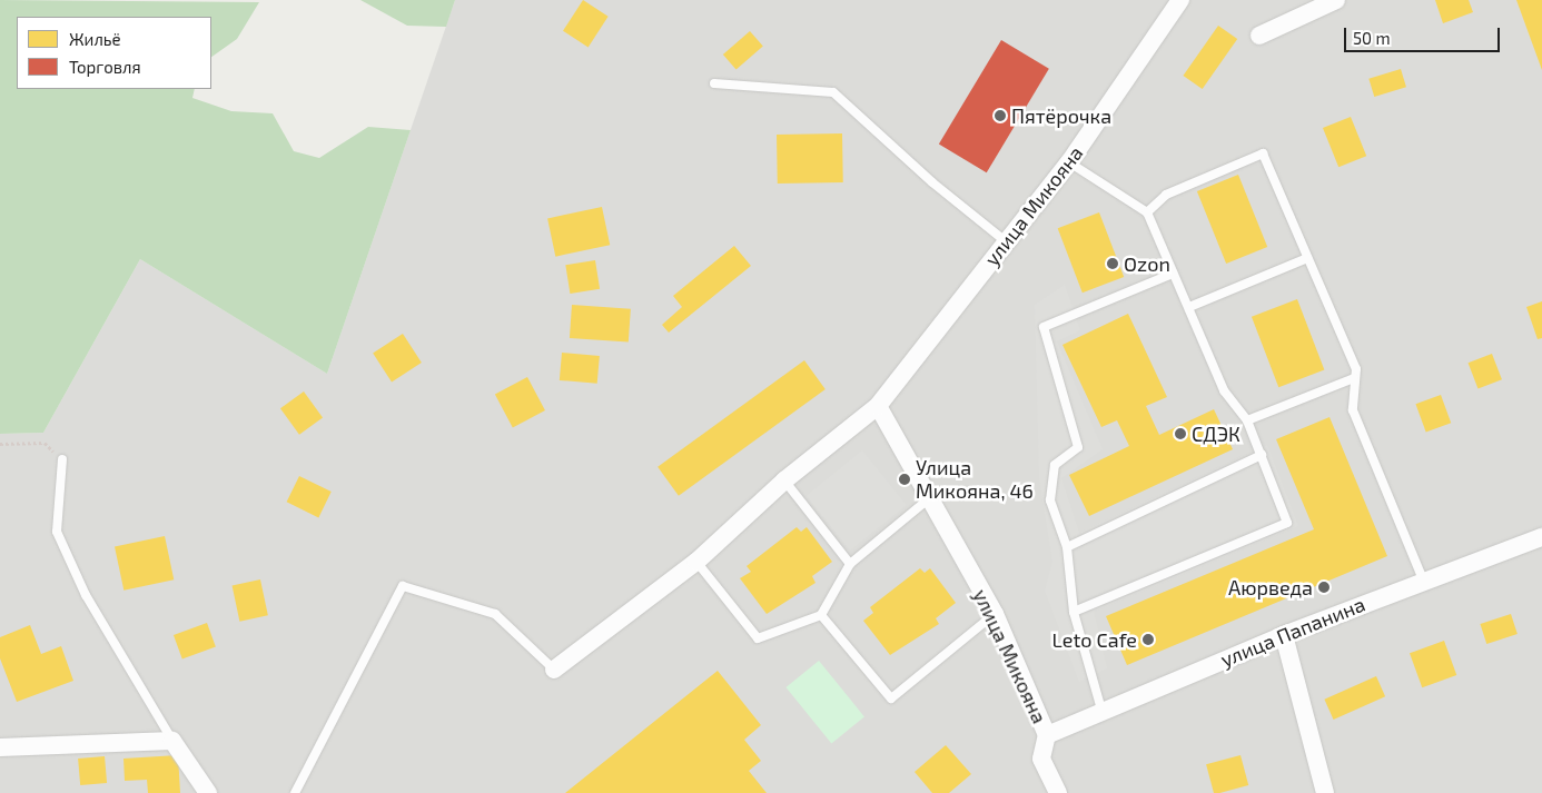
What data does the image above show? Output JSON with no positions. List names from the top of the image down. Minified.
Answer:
{"streets":{"street":["улица Микояна","улица Папанина"]},"crossings":[["улица Микояна","улица Папанина"]],"places":["Пятёрочка","Ozon","СДЭК","Улица Микояна, 46","Аюрведа","Leto Cafe"],"legend":["Жильё","Торговля"],"scale_bar":"50 m"}
